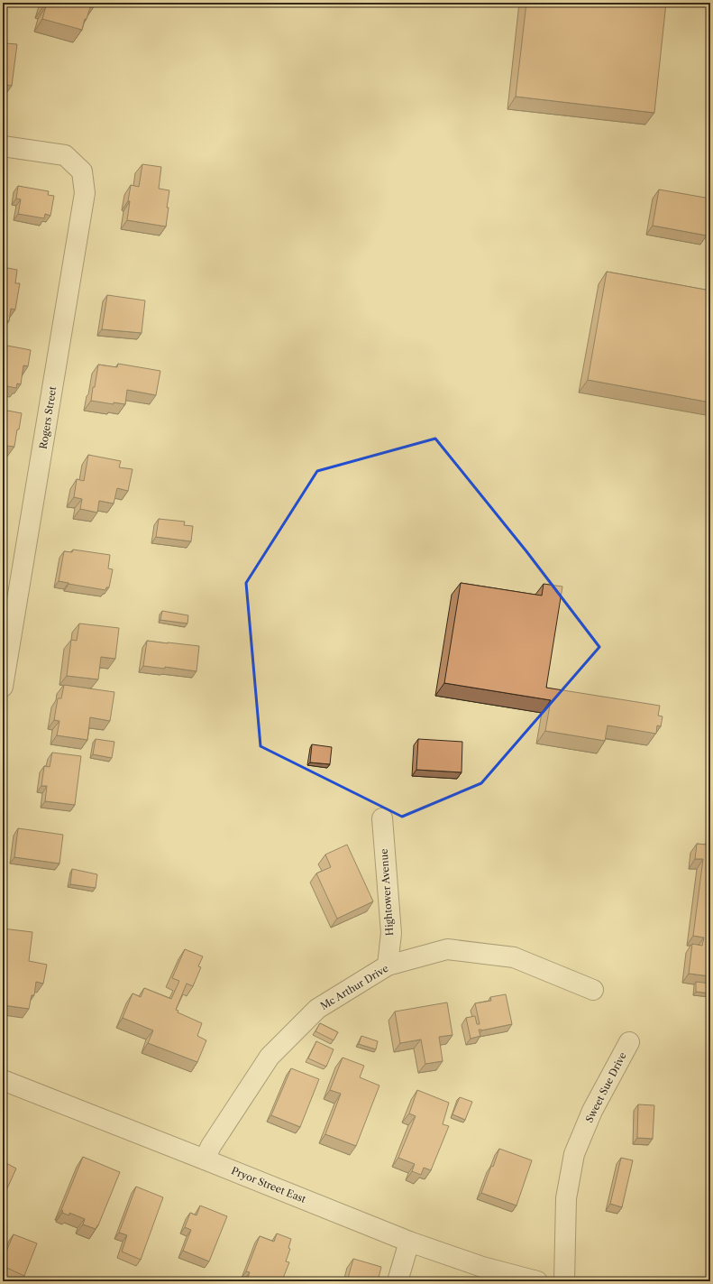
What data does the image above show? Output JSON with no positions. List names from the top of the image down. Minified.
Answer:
{"streets":{"street":["Rogers Street","Hightower Avenue","Mc Arthur Drive","Sweet Sue Drive","Pryor Street East"]},"crossings":[["Hightower Avenue","Mc Arthur Drive"],["Mc Arthur Drive","Pryor Street East"]]}
